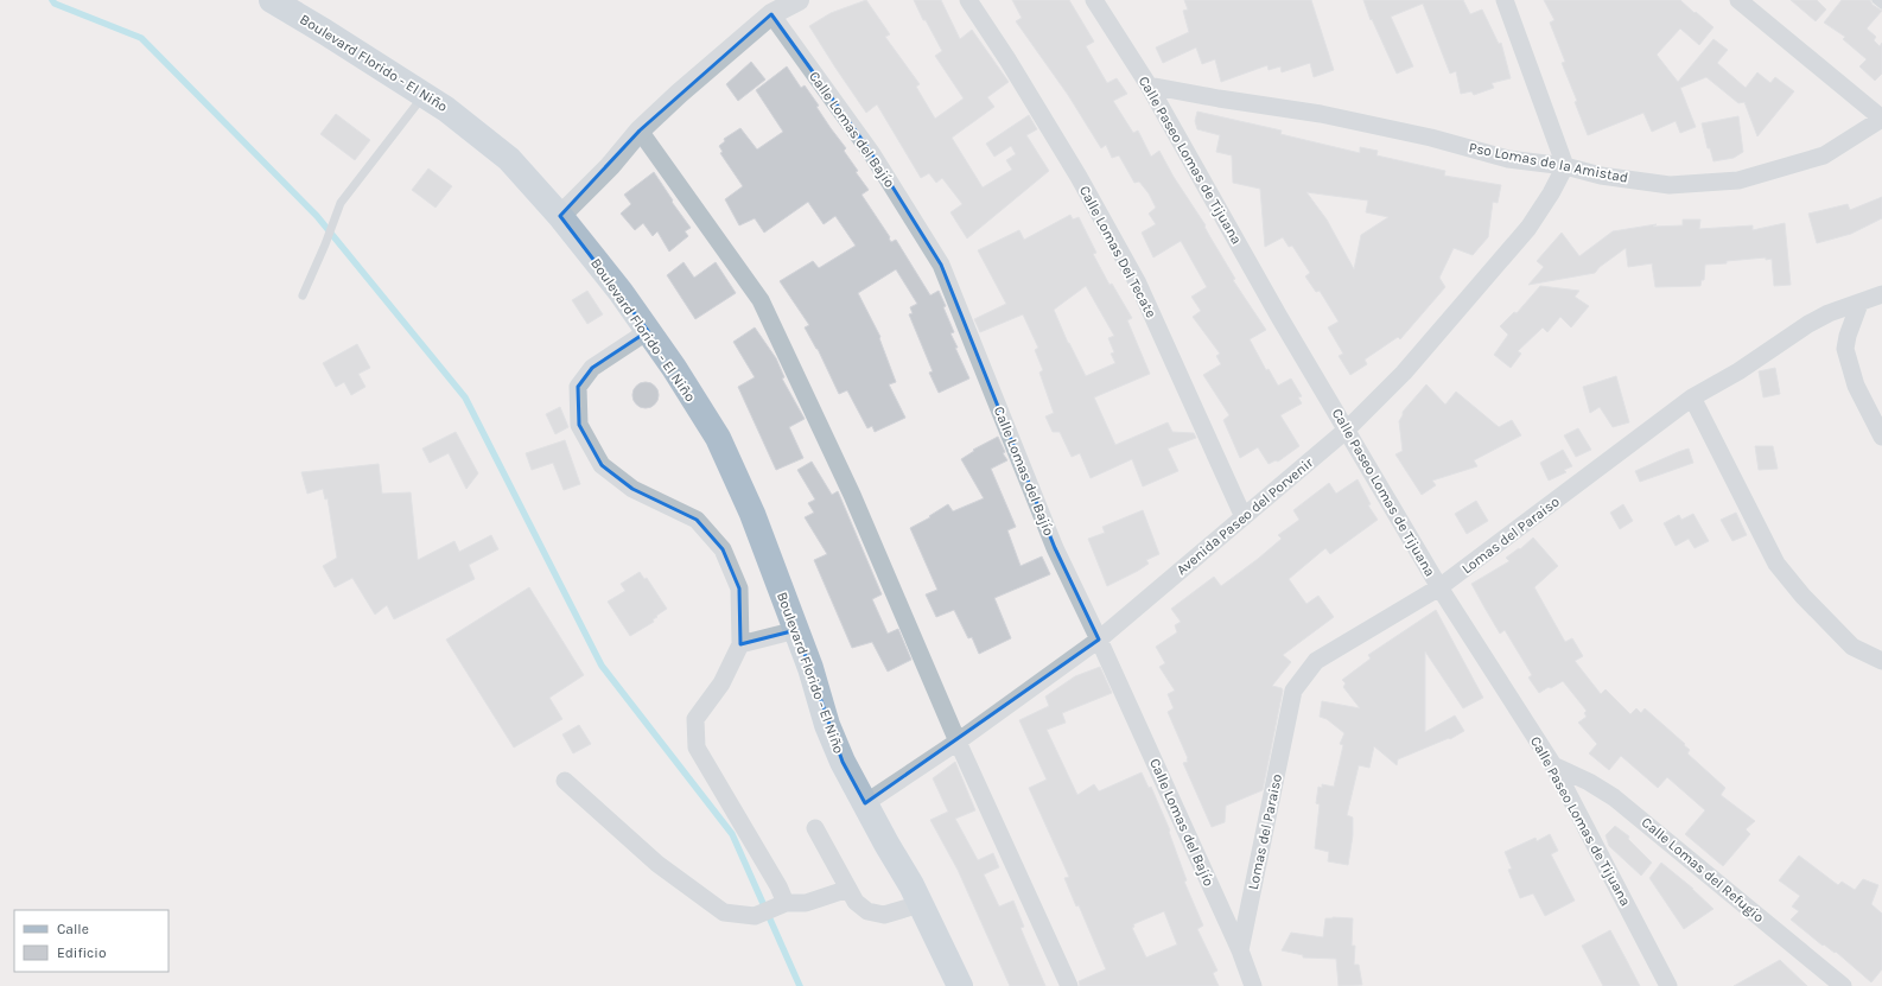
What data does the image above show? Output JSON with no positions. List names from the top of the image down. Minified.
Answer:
{"streets":{"main road":["Boulevard Florido - El Niño"],"street":["Calle Lomas del Bajío","Calle Paseo Lomas de Tijuana","Pso Lomas de la Amistad","Calle Lomas Del Tecate","Avenida Paseo del Porvenir","Lomas del Paraiso","Calle Lomas del Refugio"]},"crossings":[["Boulevard Florido - El Niño","Avenida Paseo del Porvenir"],["Calle Lomas del Bajío","Avenida Paseo del Porvenir"],["Calle Lomas del Bajío","Lomas del Paraiso"],["Calle Paseo Lomas de Tijuana","Pso Lomas de la Amistad"],["Calle Paseo Lomas de Tijuana","Avenida Paseo del Porvenir"],["Calle Paseo Lomas de Tijuana","Lomas del Paraiso"],["Calle Paseo Lomas de Tijuana","Calle Lomas del Refugio"],["Pso Lomas de la Amistad","Avenida Paseo del Porvenir"],["Calle Lomas Del Tecate","Avenida Paseo del Porvenir"]],"legend":["Calle","Edificio"]}
